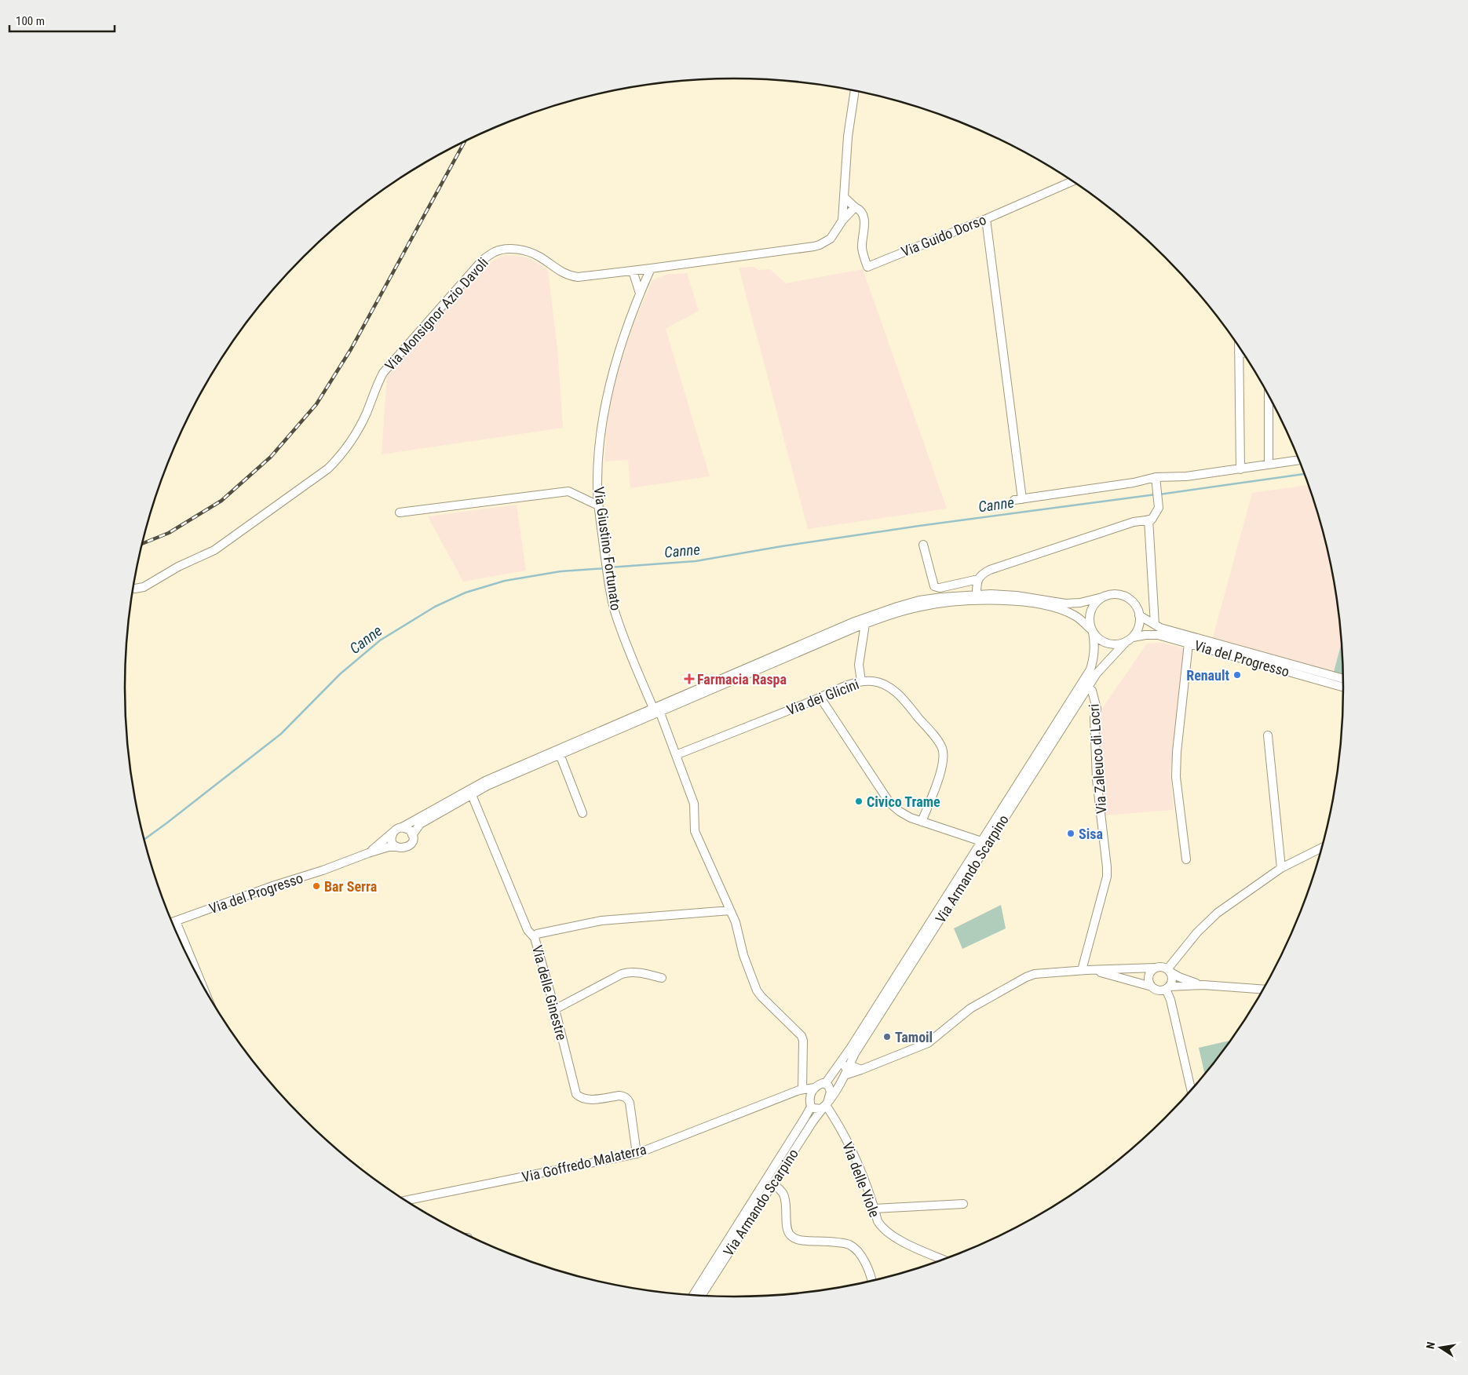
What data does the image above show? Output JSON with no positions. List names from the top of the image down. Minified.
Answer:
{"streets":{"street":["Via Guido Dorso","Via Monsignor Azio Davoli","Via Giustino Fortunato","Via del Progresso","Via dei Glicini","Via Zaleuco di Locri","Via Armando Scarpino","Via delle Ginestre","Via Goffredo Malaterra","Via delle Viole"]},"crossings":[["Via Monsignor Azio Davoli","Via Giustino Fortunato"],["Via Giustino Fortunato","Via dei Glicini"],["Via Giustino Fortunato","Via Goffredo Malaterra"],["Via del Progresso","Via Armando Scarpino"],["Via Zaleuco di Locri","Via Armando Scarpino"],["Via Armando Scarpino","Via Goffredo Malaterra"],["Via Armando Scarpino","Via delle Viole"],["Via delle Ginestre","Via Goffredo Malaterra"],["Via Goffredo Malaterra","Via delle Viole"]],"water":["Canne"],"places":{"other":["Renault","Civico Trame","Sisa","Bar Serra","Tamoil"],"health":["Farmacia Raspa"]},"scale_bar":"100 m","north":"left"}
